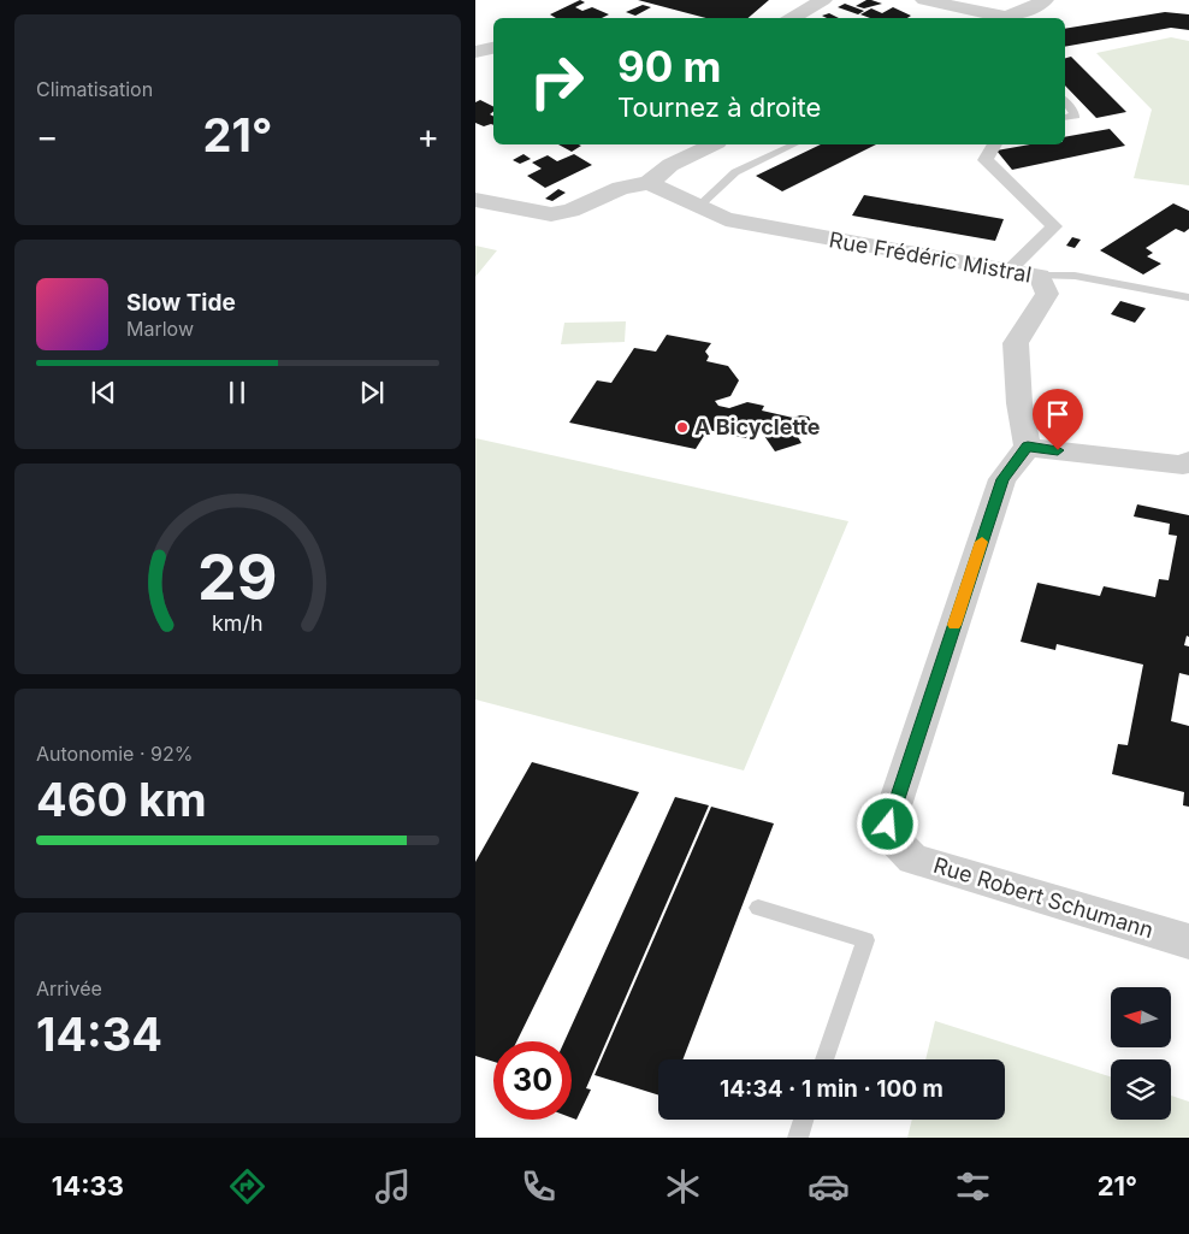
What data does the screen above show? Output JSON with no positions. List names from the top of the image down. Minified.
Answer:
{"streets":{"street":["Rue Frédéric Mistral","Rue Robert Schumann"]},"crossings":[["Rue Frédéric Mistral","Rue Robert Schumann"]],"places":["A Bicyclette"],"north":"left","page":{"tile":["Climatisation",["Autonomie · 92%","460 km"],["Arrivée","14:34"]],"turn":["90 m","Tournez à droite"],"heat":["−","21°","+"],"song":["Slow Tide","Marlow"],"limit":"30","trip":"14:34 · 1 min · 100 m","tabs":["14:33","21°"],"gauge":["29","km/h"]}}
